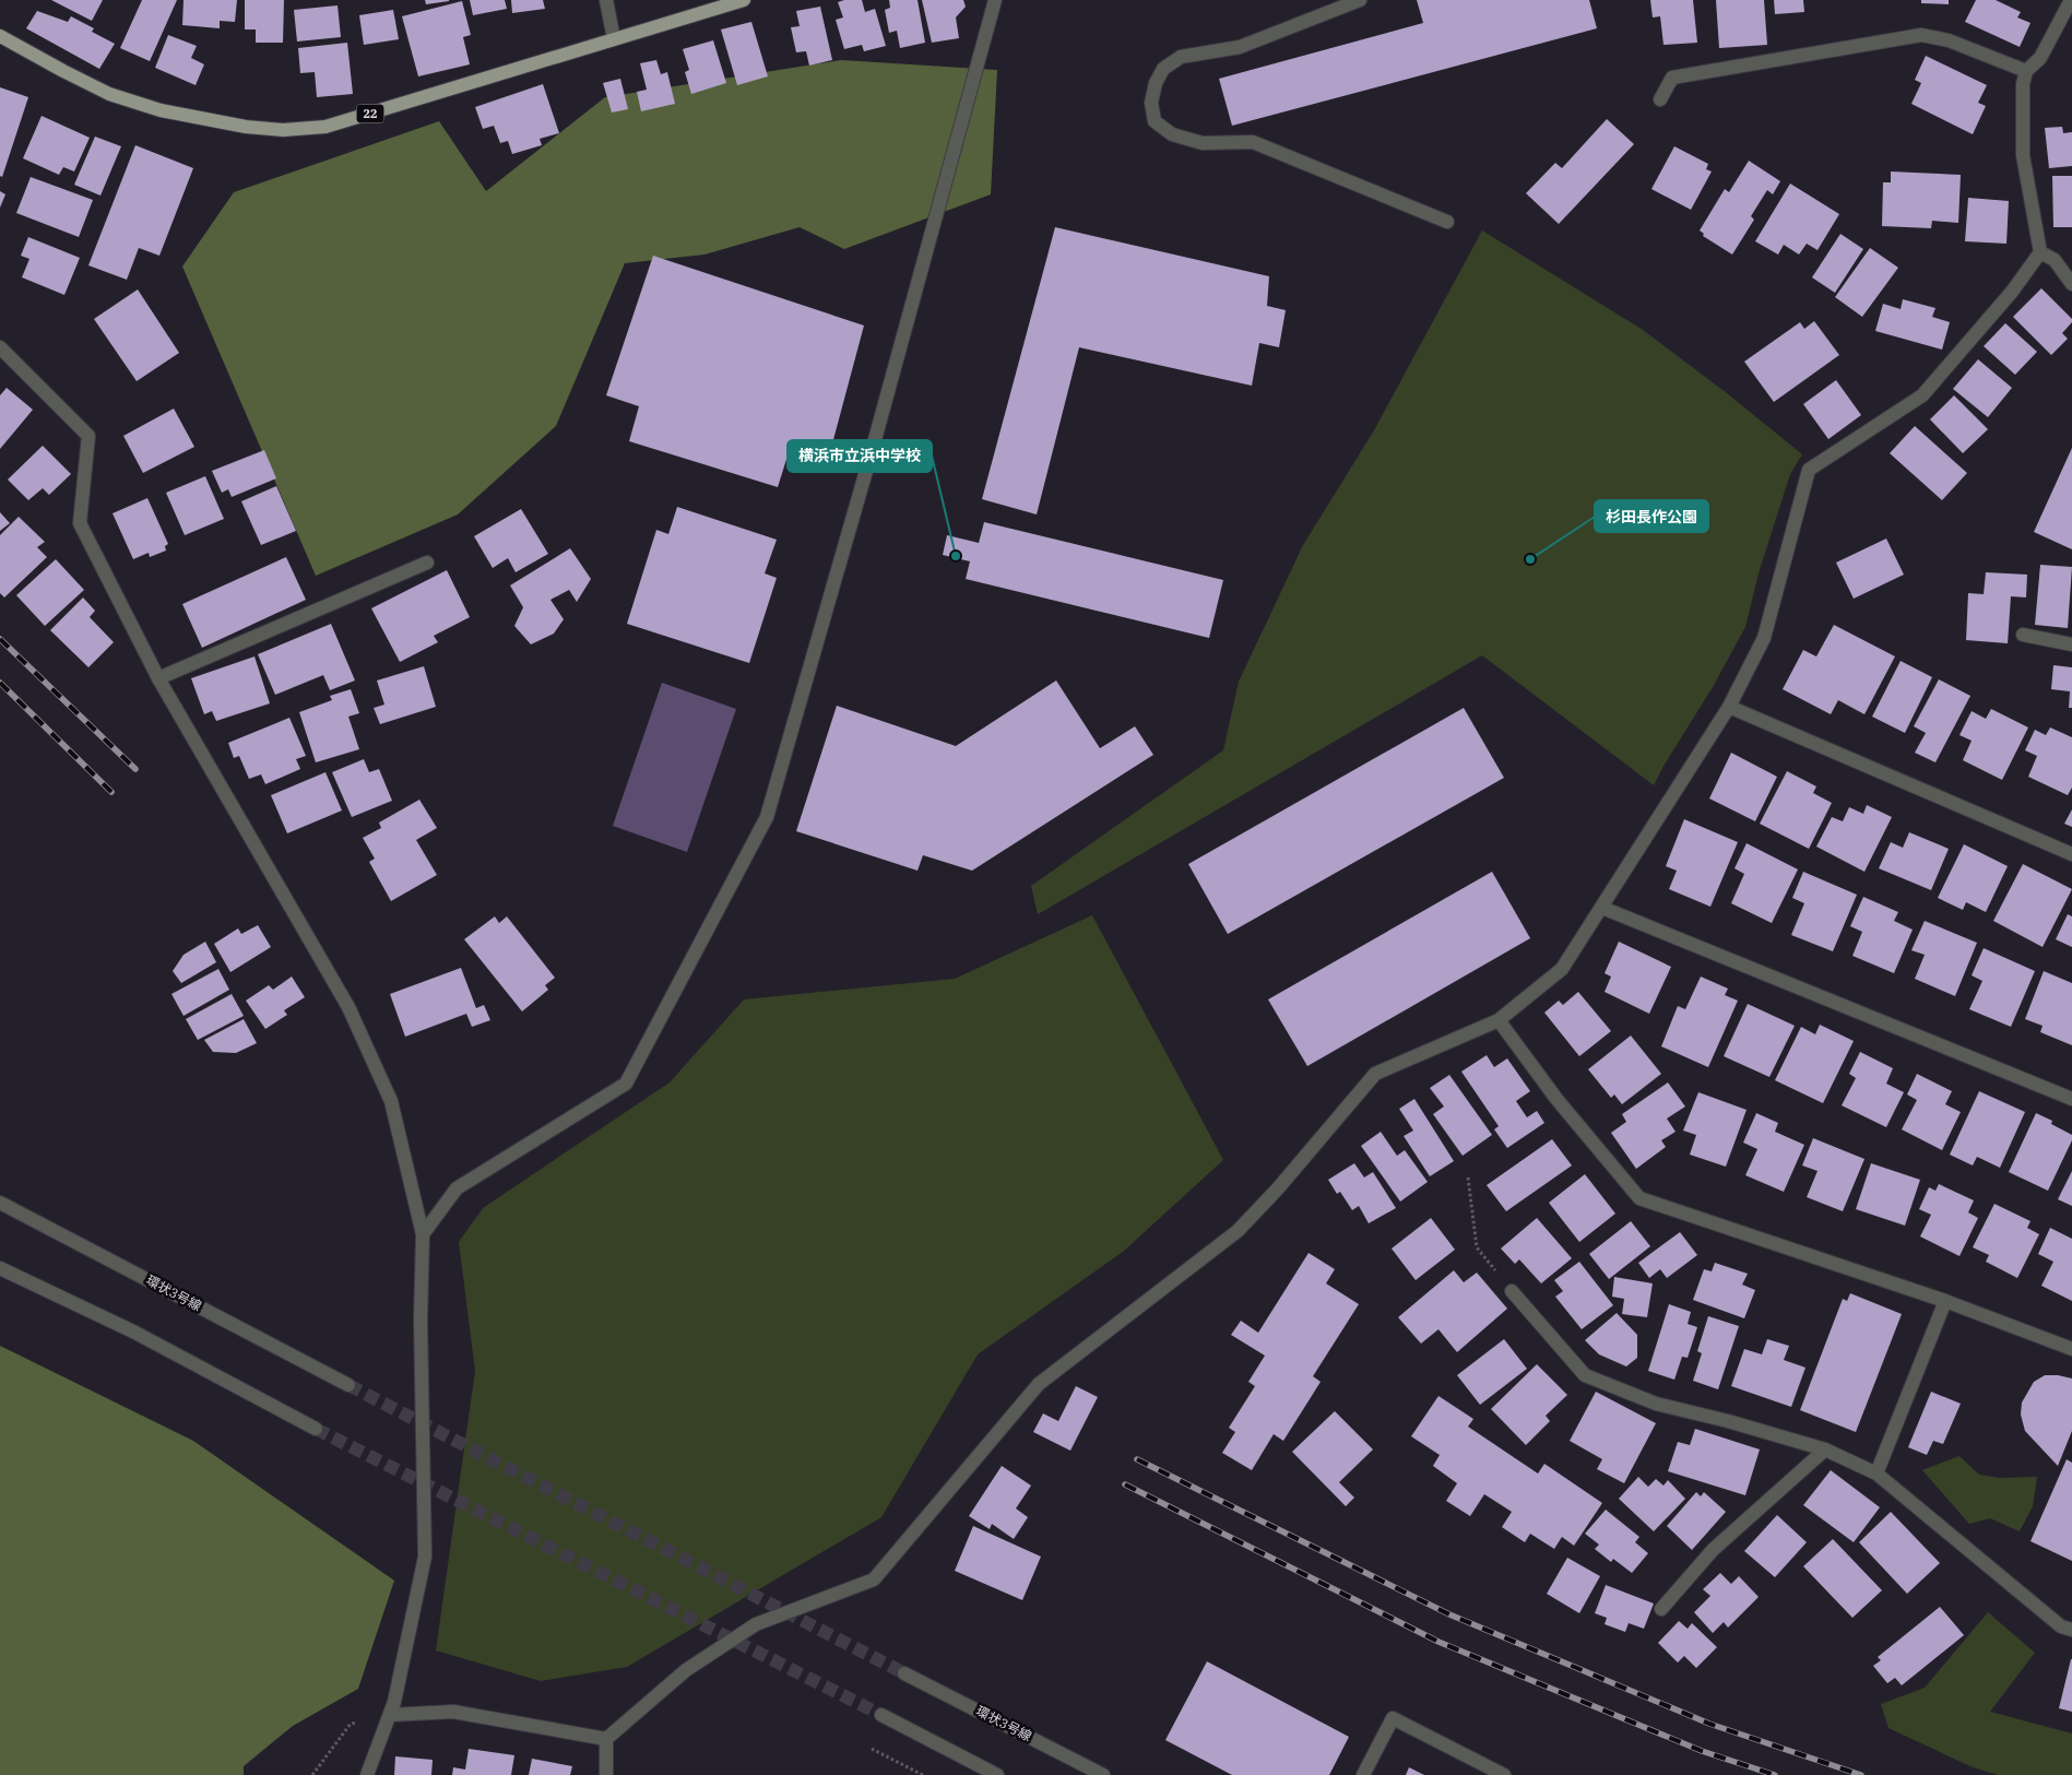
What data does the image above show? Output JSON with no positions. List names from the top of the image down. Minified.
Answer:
{"streets":{"main road":["22"],"street":["環状3号線"]},"places":["横浜市立浜中学校","杉田長作公園"]}
